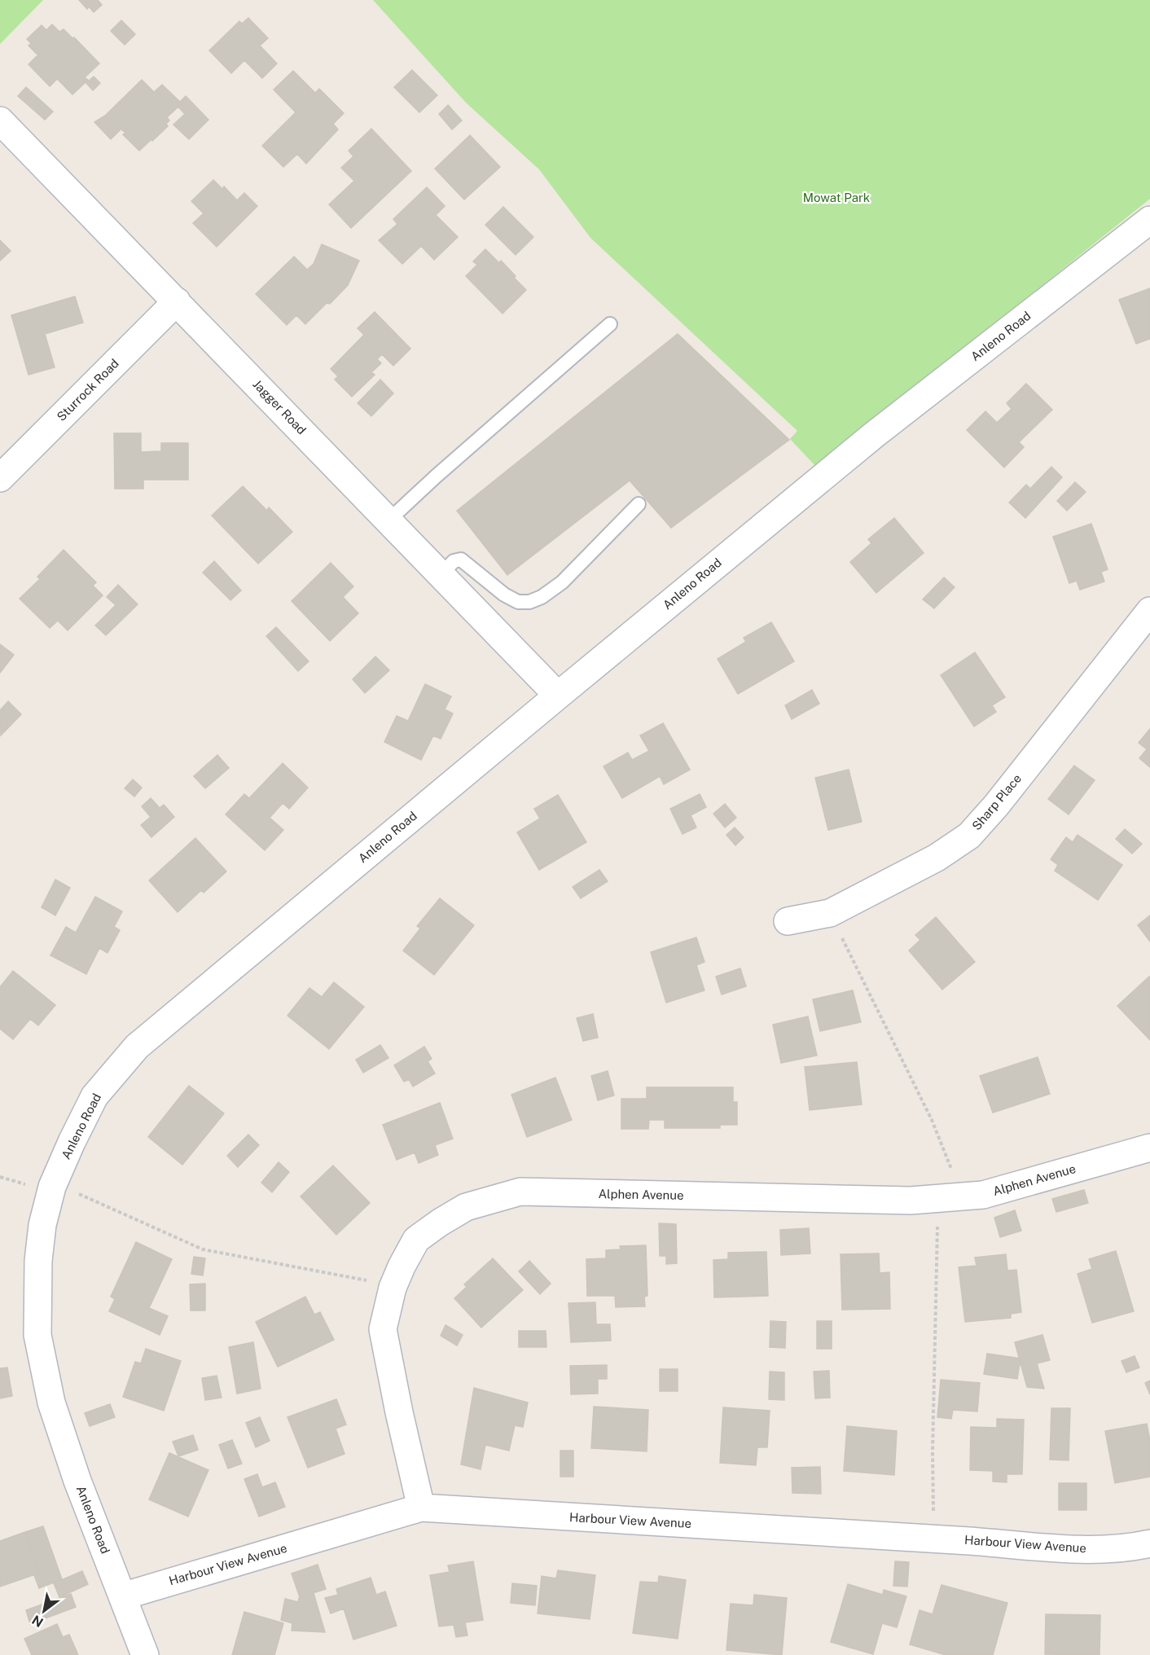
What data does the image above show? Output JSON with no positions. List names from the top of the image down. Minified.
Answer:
{"streets":{"street":["Anleno Road","Sturrock Road","Jagger Road","Sharp Place","Alphen Avenue","Harbour View Avenue"]},"crossings":[["Anleno Road","Jagger Road"],["Anleno Road","Harbour View Avenue"],["Sturrock Road","Jagger Road"],["Alphen Avenue","Harbour View Avenue"]],"parks":["Mowat Park"],"north":"bottom left"}
